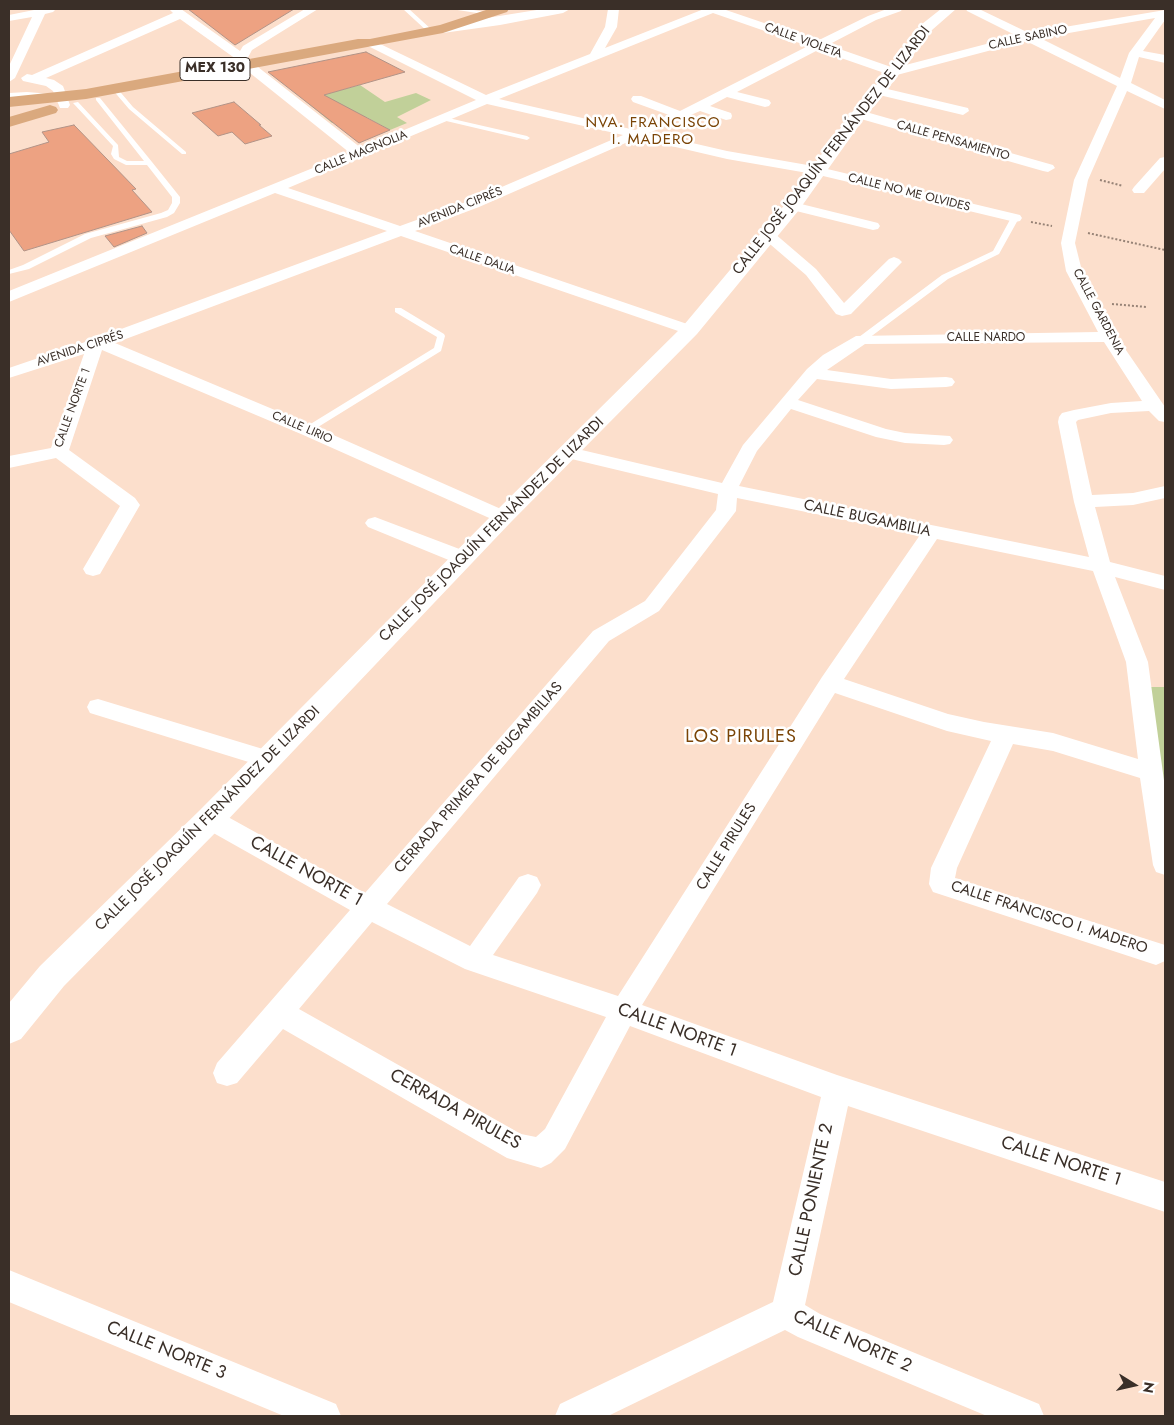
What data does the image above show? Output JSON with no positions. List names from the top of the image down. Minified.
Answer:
{"streets":{"main road":["MEX 130"],"street":["CALLE SABINO","CALLE VIOLETA","CALLE PENSAMIENTO","CALLE JOSÉ JOAQUÍN FERNÁNDEZ DE LIZARDI","CALLE MAGNOLIA","CALLE NO ME OLVIDES","AVENIDA CIPRÉS","CALLE DALIA","CALLE GARDENIA","CALLE NARDO","CALLE NORTE 1","CALLE LIRIO","CALLE BUGAMBILIA","CERRADA PRIMERA DE BUGAMBILIAS","CALLE PIRULES","CALLE FRANCISCO I. MADERO","CERRADA PIRULES","CALLE PONIENTE 2","CALLE NORTE 2","CALLE NORTE 3"]},"crossings":[["CALLE SABINO","CALLE VIOLETA"],["CALLE SABINO","CALLE JOSÉ JOAQUÍN FERNÁNDEZ DE LIZARDI"],["CALLE SABINO","CALLE GARDENIA"],["CALLE VIOLETA","CALLE JOSÉ JOAQUÍN FERNÁNDEZ DE LIZARDI"],["CALLE VIOLETA","CALLE MAGNOLIA"],["CALLE VIOLETA","AVENIDA CIPRÉS"],["MEX 130","CALLE NO ME OLVIDES"],["CALLE PENSAMIENTO","CALLE JOSÉ JOAQUÍN FERNÁNDEZ DE LIZARDI"],["CALLE JOSÉ JOAQUÍN FERNÁNDEZ DE LIZARDI","CALLE NO ME OLVIDES"],["CALLE JOSÉ JOAQUÍN FERNÁNDEZ DE LIZARDI","CALLE DALIA"],["CALLE JOSÉ JOAQUÍN FERNÁNDEZ DE LIZARDI","CALLE NORTE 1"],["CALLE JOSÉ JOAQUÍN FERNÁNDEZ DE LIZARDI","CALLE LIRIO"],["CALLE JOSÉ JOAQUÍN FERNÁNDEZ DE LIZARDI","CALLE BUGAMBILIA"],["CALLE MAGNOLIA","CALLE NO ME OLVIDES"],["CALLE MAGNOLIA","CALLE DALIA"],["CALLE NO ME OLVIDES","AVENIDA CIPRÉS"],["AVENIDA CIPRÉS","CALLE DALIA"],["AVENIDA CIPRÉS","CALLE NORTE 1"],["AVENIDA CIPRÉS","CALLE LIRIO"],["CALLE GARDENIA","CALLE NARDO"],["CALLE NARDO","CERRADA PRIMERA DE BUGAMBILIAS"],["CALLE NORTE 1","CALLE LIRIO"],["CALLE NORTE 1","CERRADA PRIMERA DE BUGAMBILIAS"],["CALLE NORTE 1","CALLE PIRULES"],["CALLE NORTE 1","CERRADA PIRULES"],["CALLE NORTE 1","CALLE PONIENTE 2"],["CALLE BUGAMBILIA","CERRADA PRIMERA DE BUGAMBILIAS"],["CALLE BUGAMBILIA","CALLE PIRULES"],["CERRADA PRIMERA DE BUGAMBILIAS","CERRADA PIRULES"],["CALLE PIRULES","CERRADA PIRULES"],["CALLE PONIENTE 2","CALLE NORTE 2"]],"districts":["NVA. FRANCISCO I. MADERO","LOS PIRULES"],"north":"right"}
